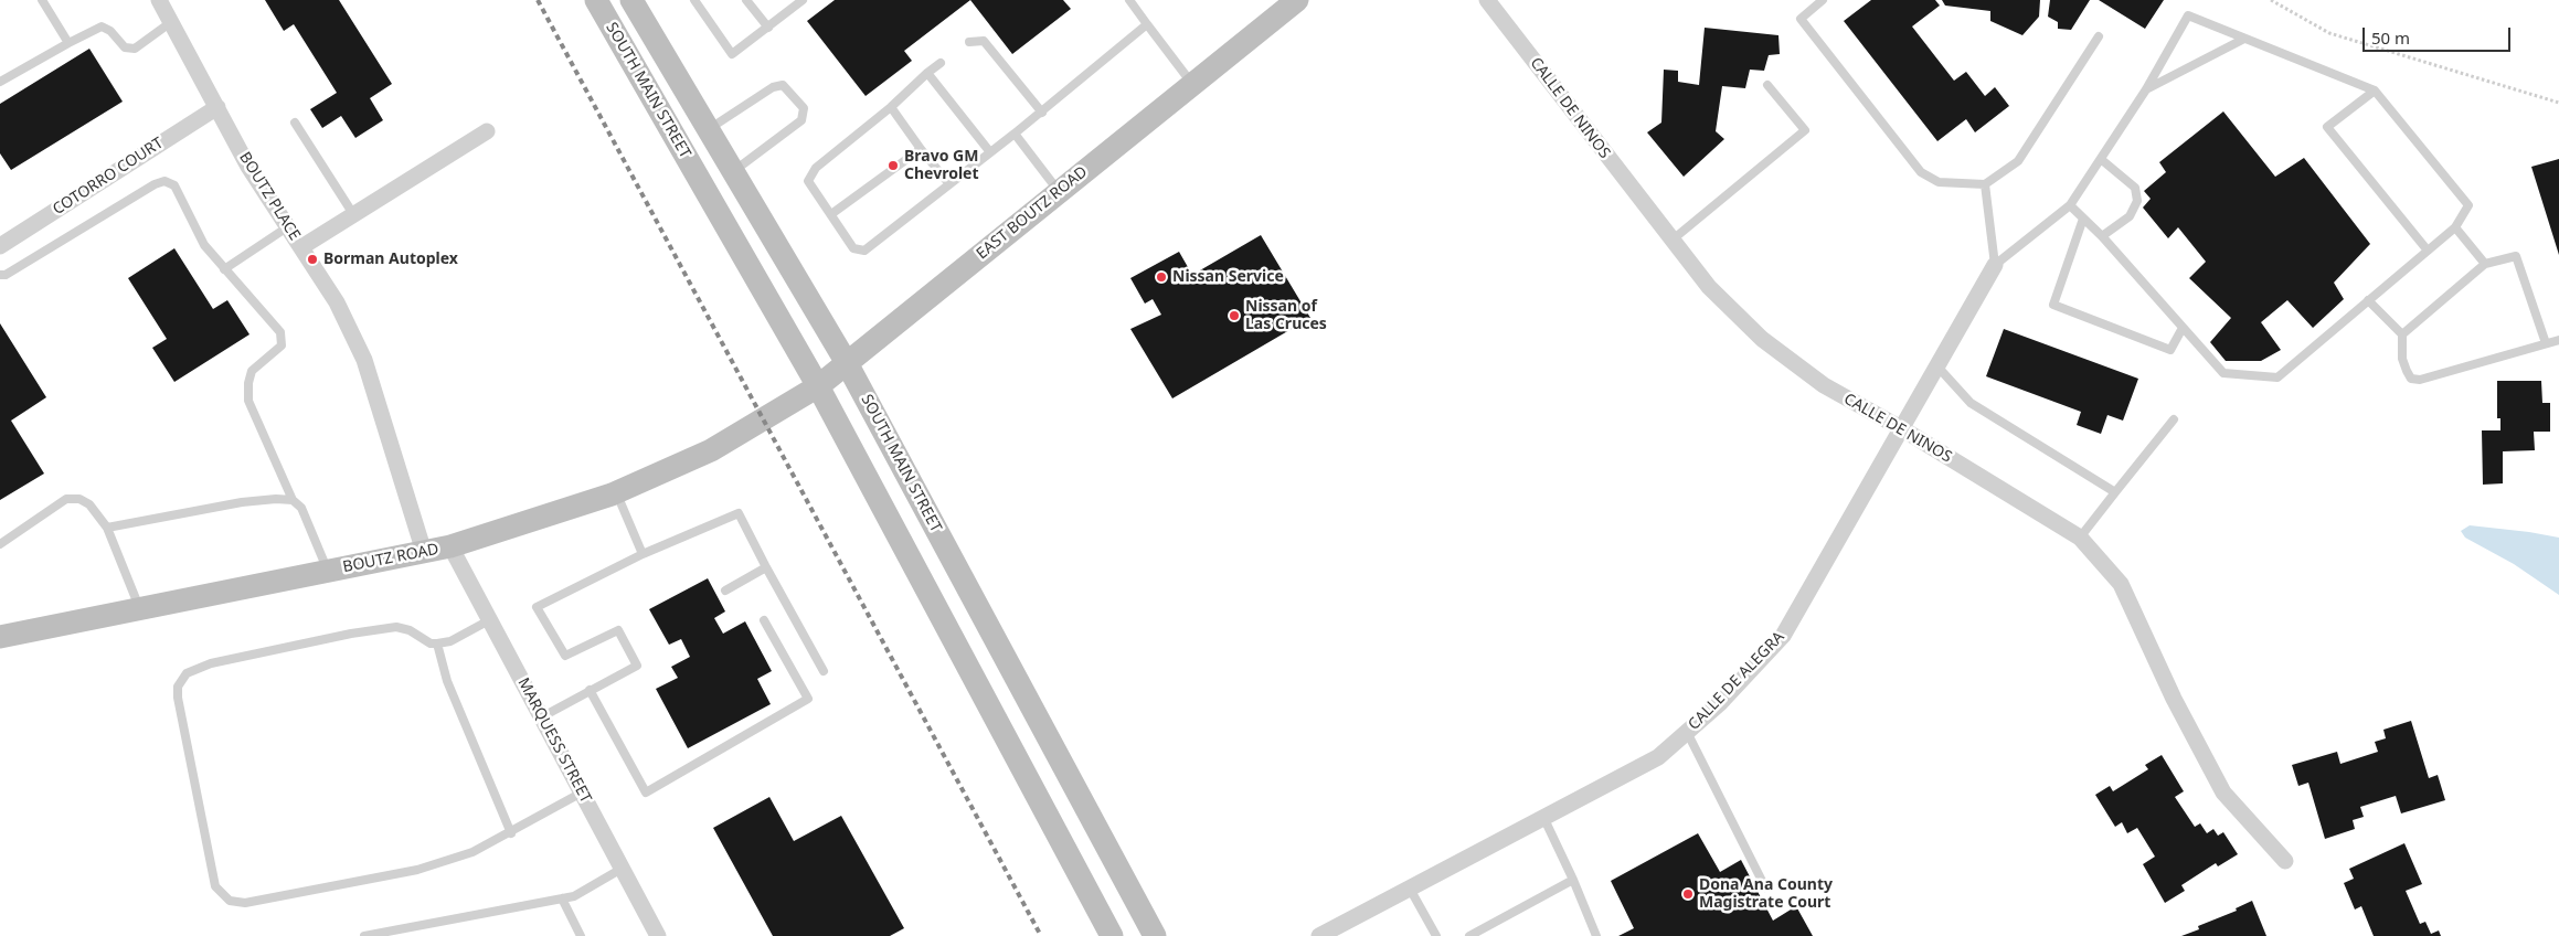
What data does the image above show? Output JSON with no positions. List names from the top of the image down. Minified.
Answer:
{"streets":{"main road":["SOUTH MAIN STREET","EAST BOUTZ ROAD","BOUTZ ROAD"],"street":["CALLE DE NINOS","COTORRO COURT","BOUTZ PLACE","CALLE DE ALEGRA","MARQUESS STREET"]},"crossings":[["SOUTH MAIN STREET","EAST BOUTZ ROAD"],["CALLE DE NINOS","CALLE DE ALEGRA"],["COTORRO COURT","BOUTZ PLACE"],["BOUTZ PLACE","BOUTZ ROAD"],["EAST BOUTZ ROAD","BOUTZ ROAD"],["BOUTZ ROAD","MARQUESS STREET"]],"places":["Bravo GM Chevrolet","Borman Autoplex","Nissan Service","Nissan of Las Cruces","Dona Ana County Magistrate Court"],"scale_bar":"50 m"}
